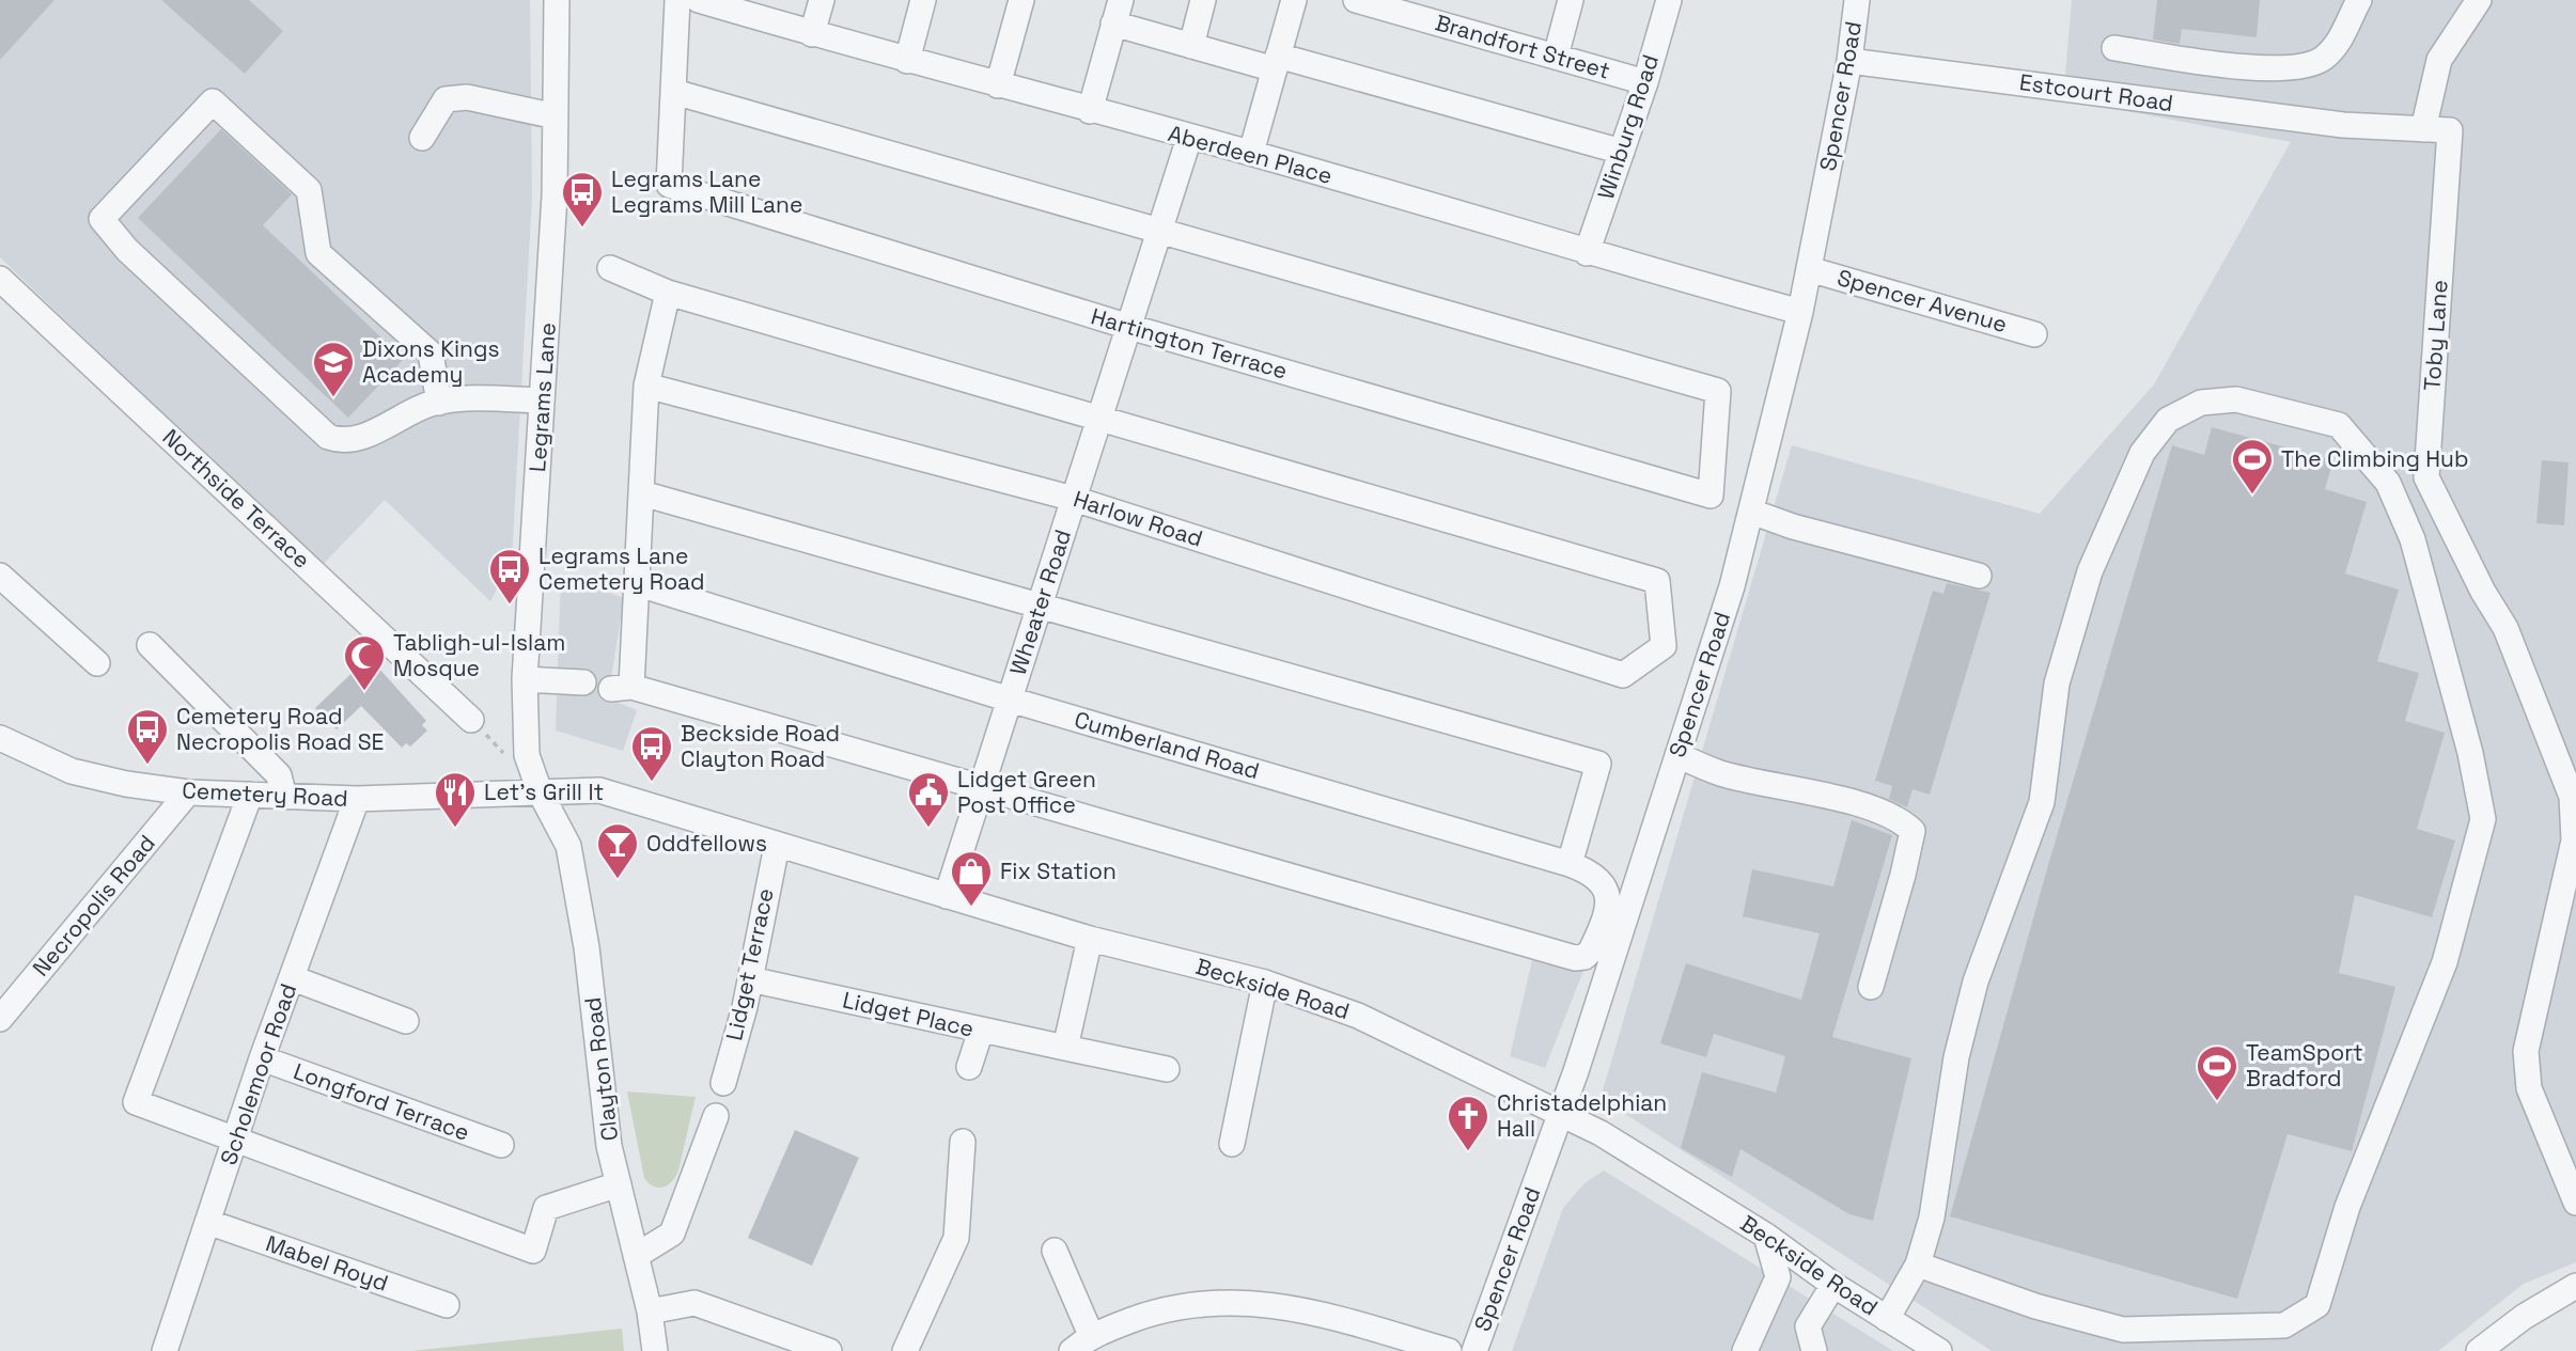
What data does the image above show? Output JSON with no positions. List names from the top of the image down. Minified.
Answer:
{"streets":{"street":["Brandfort Street","Estcourt Road","Spencer Road","Winburg Road","Aberdeen Place","Spencer Avenue","Toby Lane","Hartington Terrace","Legrams Lane","Northside Terrace","Harlow Road","Wheater Road","Cumberland Road","Cemetery Road","Necropolis Road","Lidget Terrace","Beckside Road","Lidget Place","Clayton Road","Scholemoor Road","Longford Terrace","Mabel Royd"]},"crossings":[["Brandfort Street","Winburg Road"],["Estcourt Road","Spencer Road"],["Estcourt Road","Toby Lane"],["Spencer Road","Aberdeen Place"],["Spencer Road","Spencer Avenue"],["Spencer Road","Beckside Road"],["Winburg Road","Aberdeen Place"],["Aberdeen Place","Wheater Road"],["Hartington Terrace","Wheater Road"],["Legrams Lane","Cemetery Road"],["Legrams Lane","Beckside Road"],["Legrams Lane","Clayton Road"],["Harlow Road","Wheater Road"],["Wheater Road","Cumberland Road"],["Wheater Road","Beckside Road"],["Cemetery Road","Necropolis Road"],["Cemetery Road","Beckside Road"],["Cemetery Road","Clayton Road"],["Cemetery Road","Scholemoor Road"],["Lidget Terrace","Beckside Road"],["Lidget Terrace","Lidget Place"],["Beckside Road","Clayton Road"],["Scholemoor Road","Longford Terrace"],["Scholemoor Road","Mabel Royd"]],"places":{"bus stop":["Legrams Lane Legrams Mill Lane","Legrams Lane Cemetery Road","Cemetery Road Necropolis Road SE","Beckside Road Clayton Road"],"school or university":["Dixons Kings Academy"],"sports":["The Climbing Hub","TeamSport Bradford"],"mosque":["Tabligh-ul-Islam Mosque"],"restaurant":["Let's Grill It"],"public building":["Lidget Green Post Office"],"bar":["Oddfellows"],"shop":["Fix Station"],"church":["Christadelphian Hall"]}}
